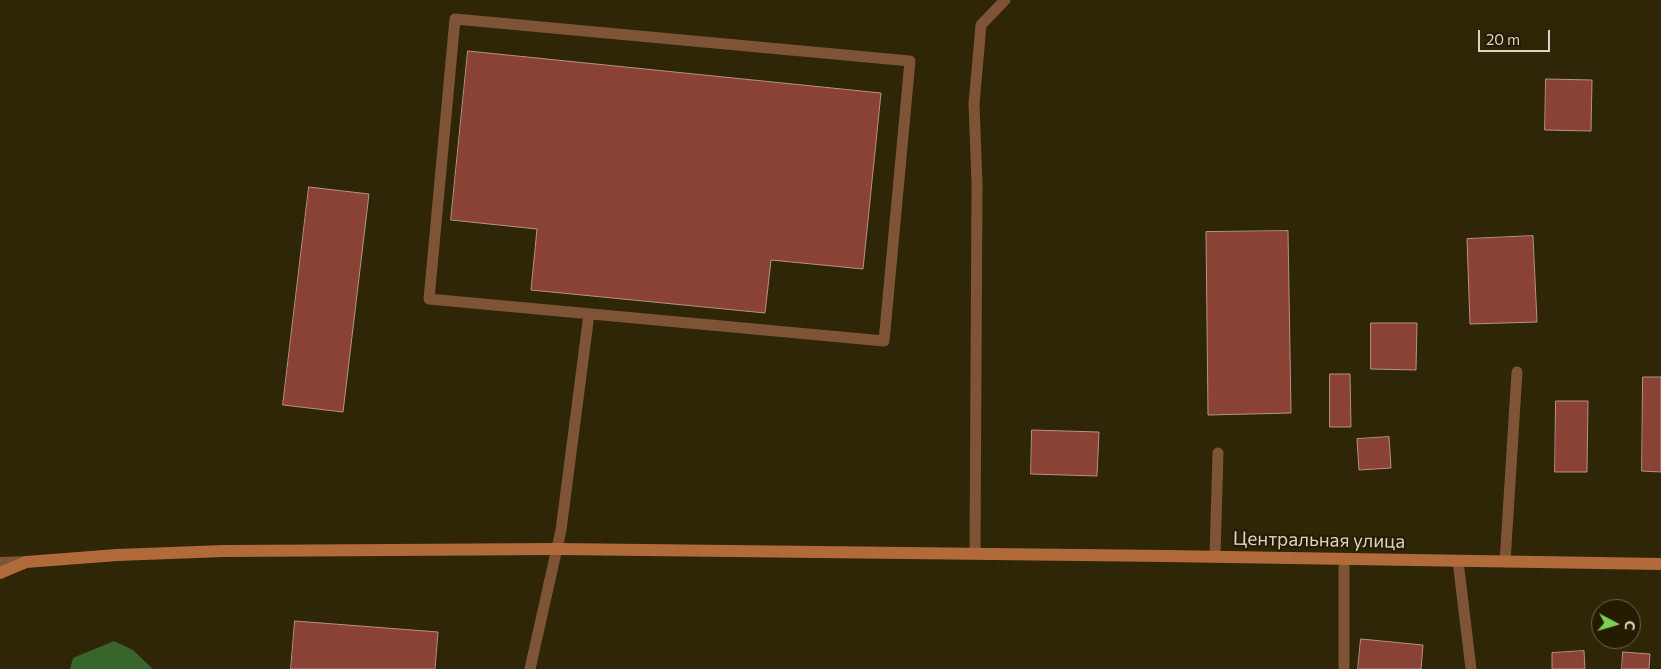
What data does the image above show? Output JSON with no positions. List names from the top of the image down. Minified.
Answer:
{"streets":{"main road":["Центральная улица"]},"scale_bar":"20 m","north":"right"}
